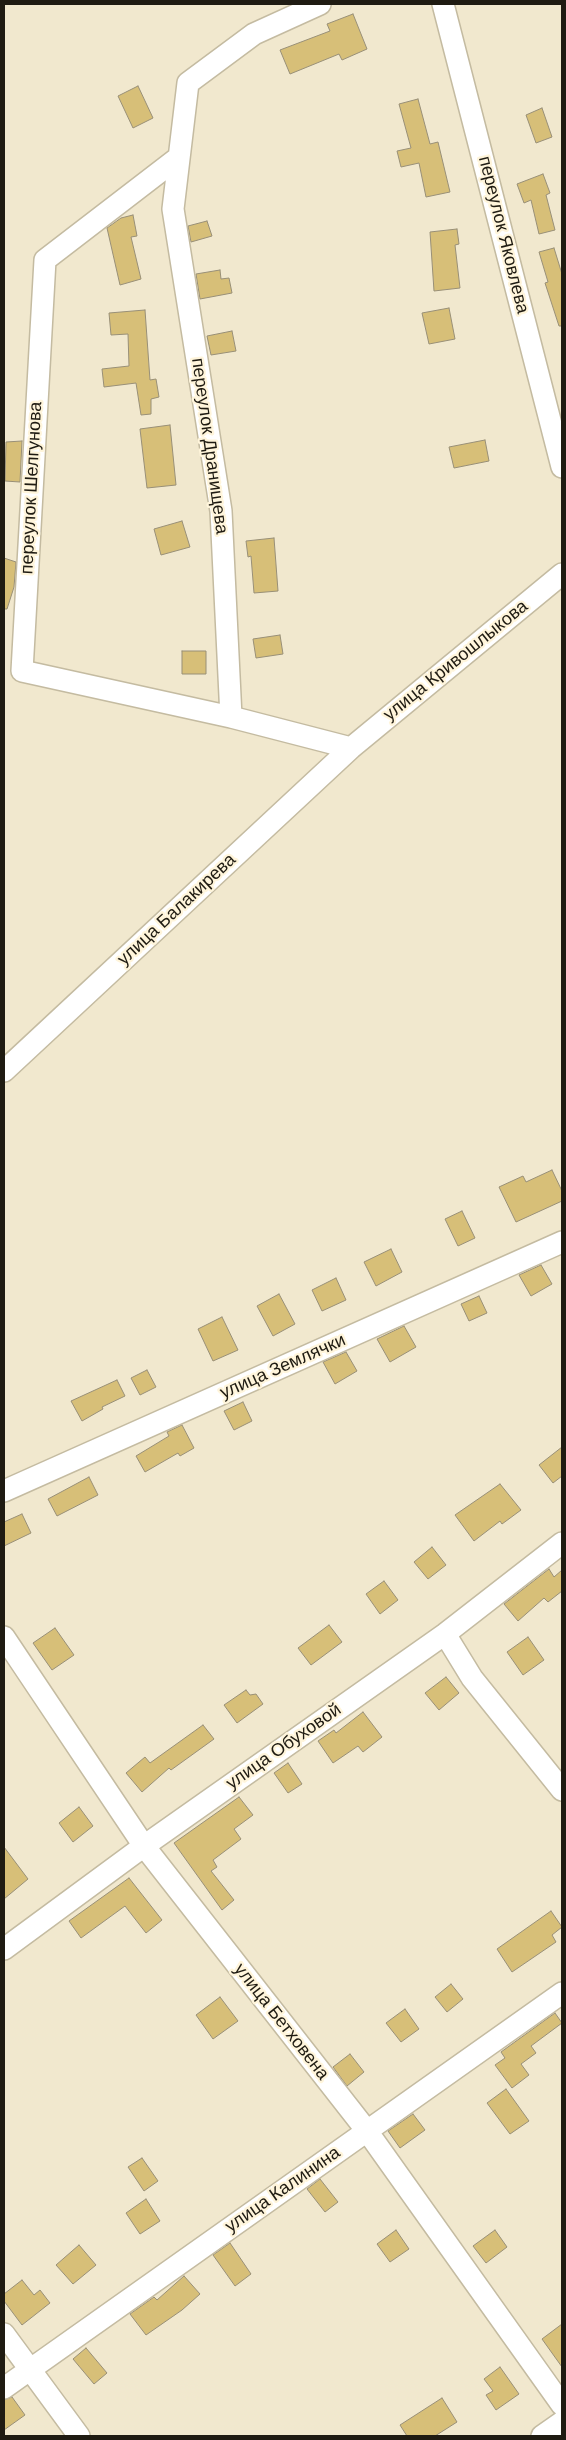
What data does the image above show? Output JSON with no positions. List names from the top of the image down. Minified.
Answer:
{"streets":{"street":["переулок Яковлева","переулок Дранищева","переулок Шелгунова","улица Кривошлыкова","улица Балакирева","улица Землячки","улица Обуховой","улица Бетховена","улица Калинина"]},"crossings":[["переулок Дранищева","переулок Шелгунова"],["улица Кривошлыкова","улица Балакирева"],["улица Обуховой","улица Бетховена"],["улица Бетховена","улица Калинина"]]}
